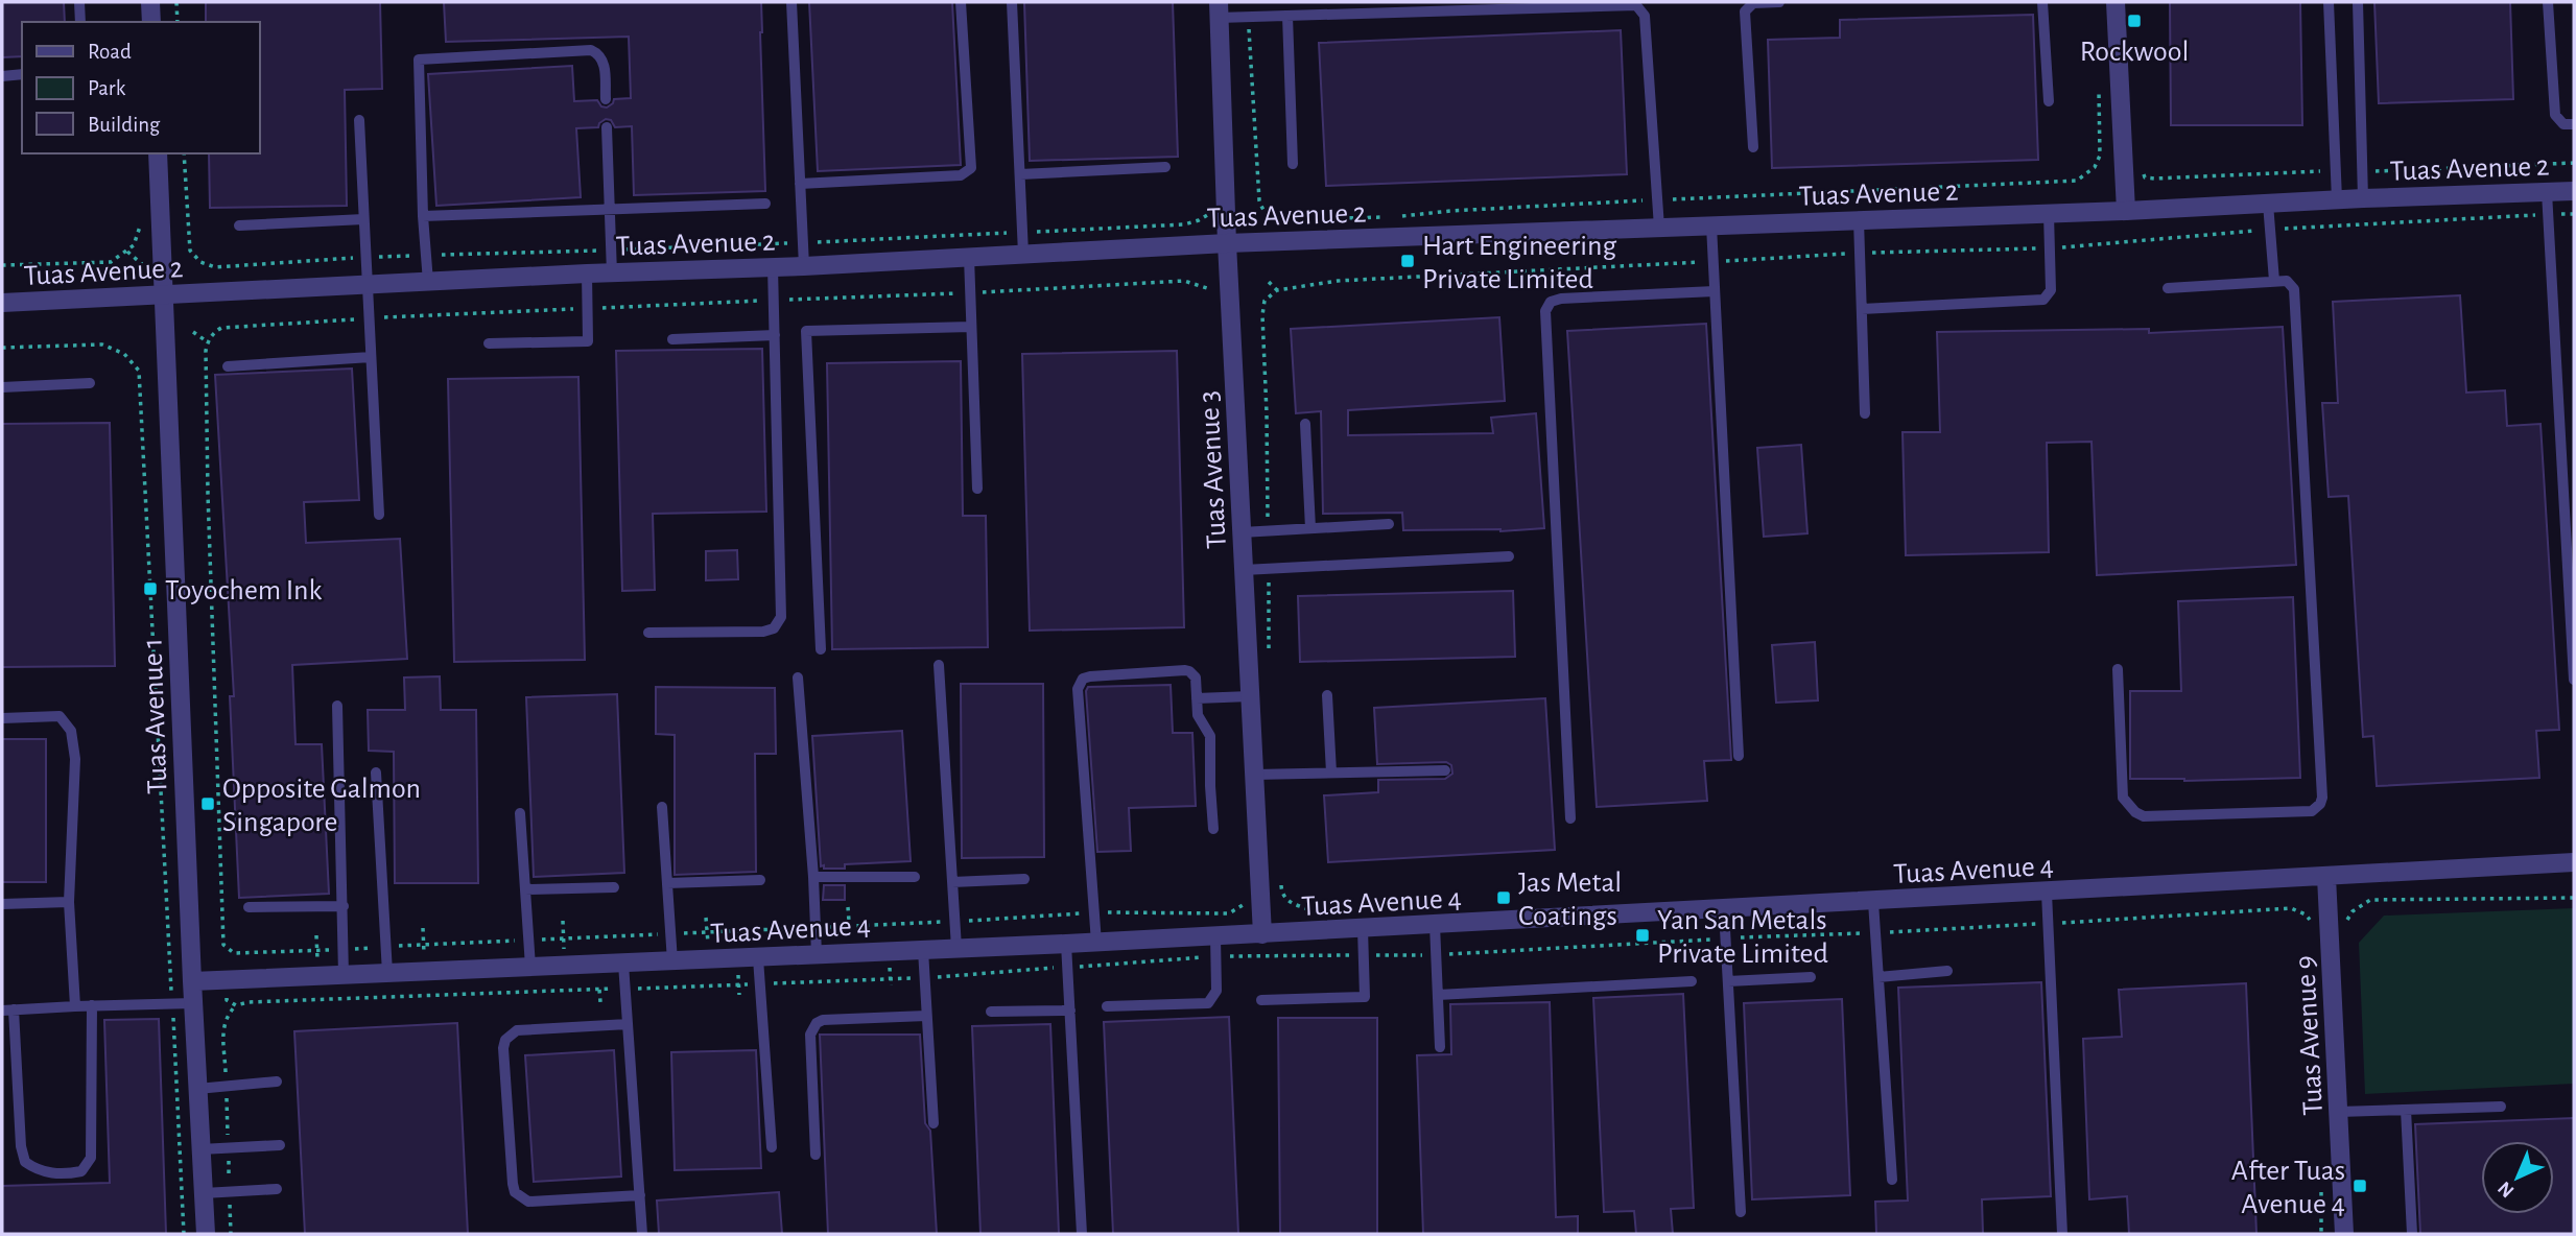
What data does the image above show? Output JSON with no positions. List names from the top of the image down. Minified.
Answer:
{"streets":{"street":["Tuas Avenue 2","Tuas Avenue 3","Tuas Avenue 1","Tuas Avenue 4","Tuas Avenue 9"]},"crossings":[["Tuas Avenue 2","Tuas Avenue 3"],["Tuas Avenue 2","Tuas Avenue 1"],["Tuas Avenue 3","Tuas Avenue 4"],["Tuas Avenue 1","Tuas Avenue 4"],["Tuas Avenue 4","Tuas Avenue 9"]],"places":{"transit":["Rockwool","Hart Engineering Private Limited","Toyochem Ink","Opposite Galmon Singapore","Jas Metal Coatings","Yan San Metals Private Limited","After Tuas Avenue 4"]},"legend":["Road","Park","Building"],"north":"bottom left"}
